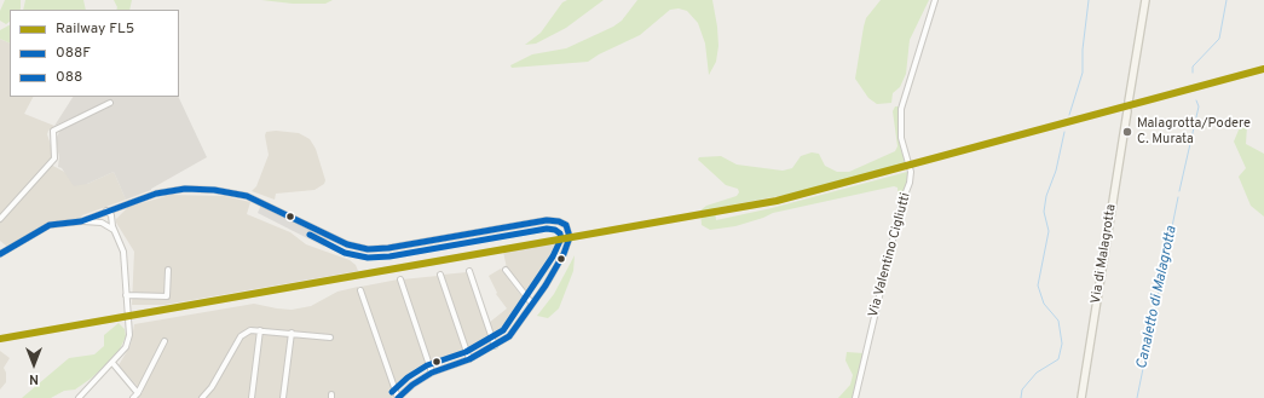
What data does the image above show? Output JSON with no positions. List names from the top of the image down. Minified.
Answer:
{"streets":{"main road":["Via di Malagrotta"],"street":["Via Valentino Cigliutti"]},"water":["Canaletto di Malagrotta"],"places":["Malagrotta/Podere C. Murata"],"lines":["rail line FL5","transit line 088F","transit line 088"],"legend":["Railway FL5","088F","088"],"north":"bottom"}
